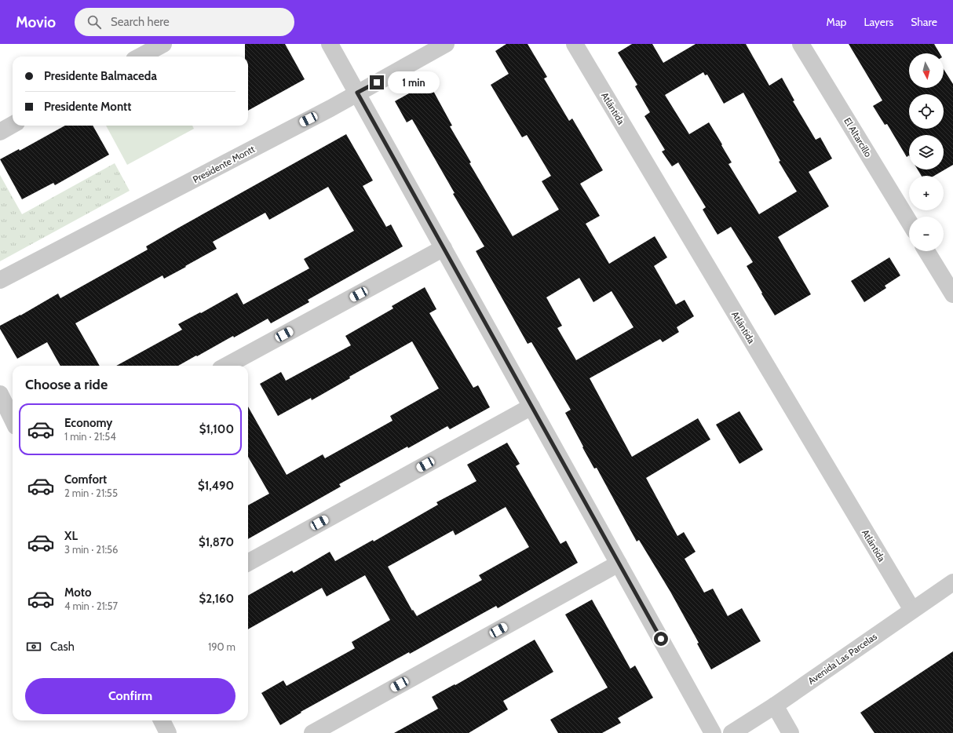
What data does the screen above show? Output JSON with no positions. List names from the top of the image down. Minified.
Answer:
{"streets":{"street":["Atlántida","El Altarcillo","Presidente Montt","Avenida Las Parcelas"]},"crossings":[["Atlántida","Avenida Las Parcelas"]],"north":"bottom","page":{"header":"Movio","search":"Search here","nav":["Map","Layers","Share"],"map_buttons":["+","−"],"banner":["Presidente Balmaceda","Presidente Montt"],"bubble":"1 min","heading":"Choose a ride","list":[{"name":"Economy","note":"1 min · 21:54","value":"$1,100"},{"name":"Comfort","note":"2 min · 21:55","value":"$1,490"},{"name":"XL","note":"3 min · 21:56","value":"$1,870"},{"name":"Moto","note":"4 min · 21:57","value":"$2,160"}],"pay":["Cash","190 m"],"buttons":"Confirm"}}
